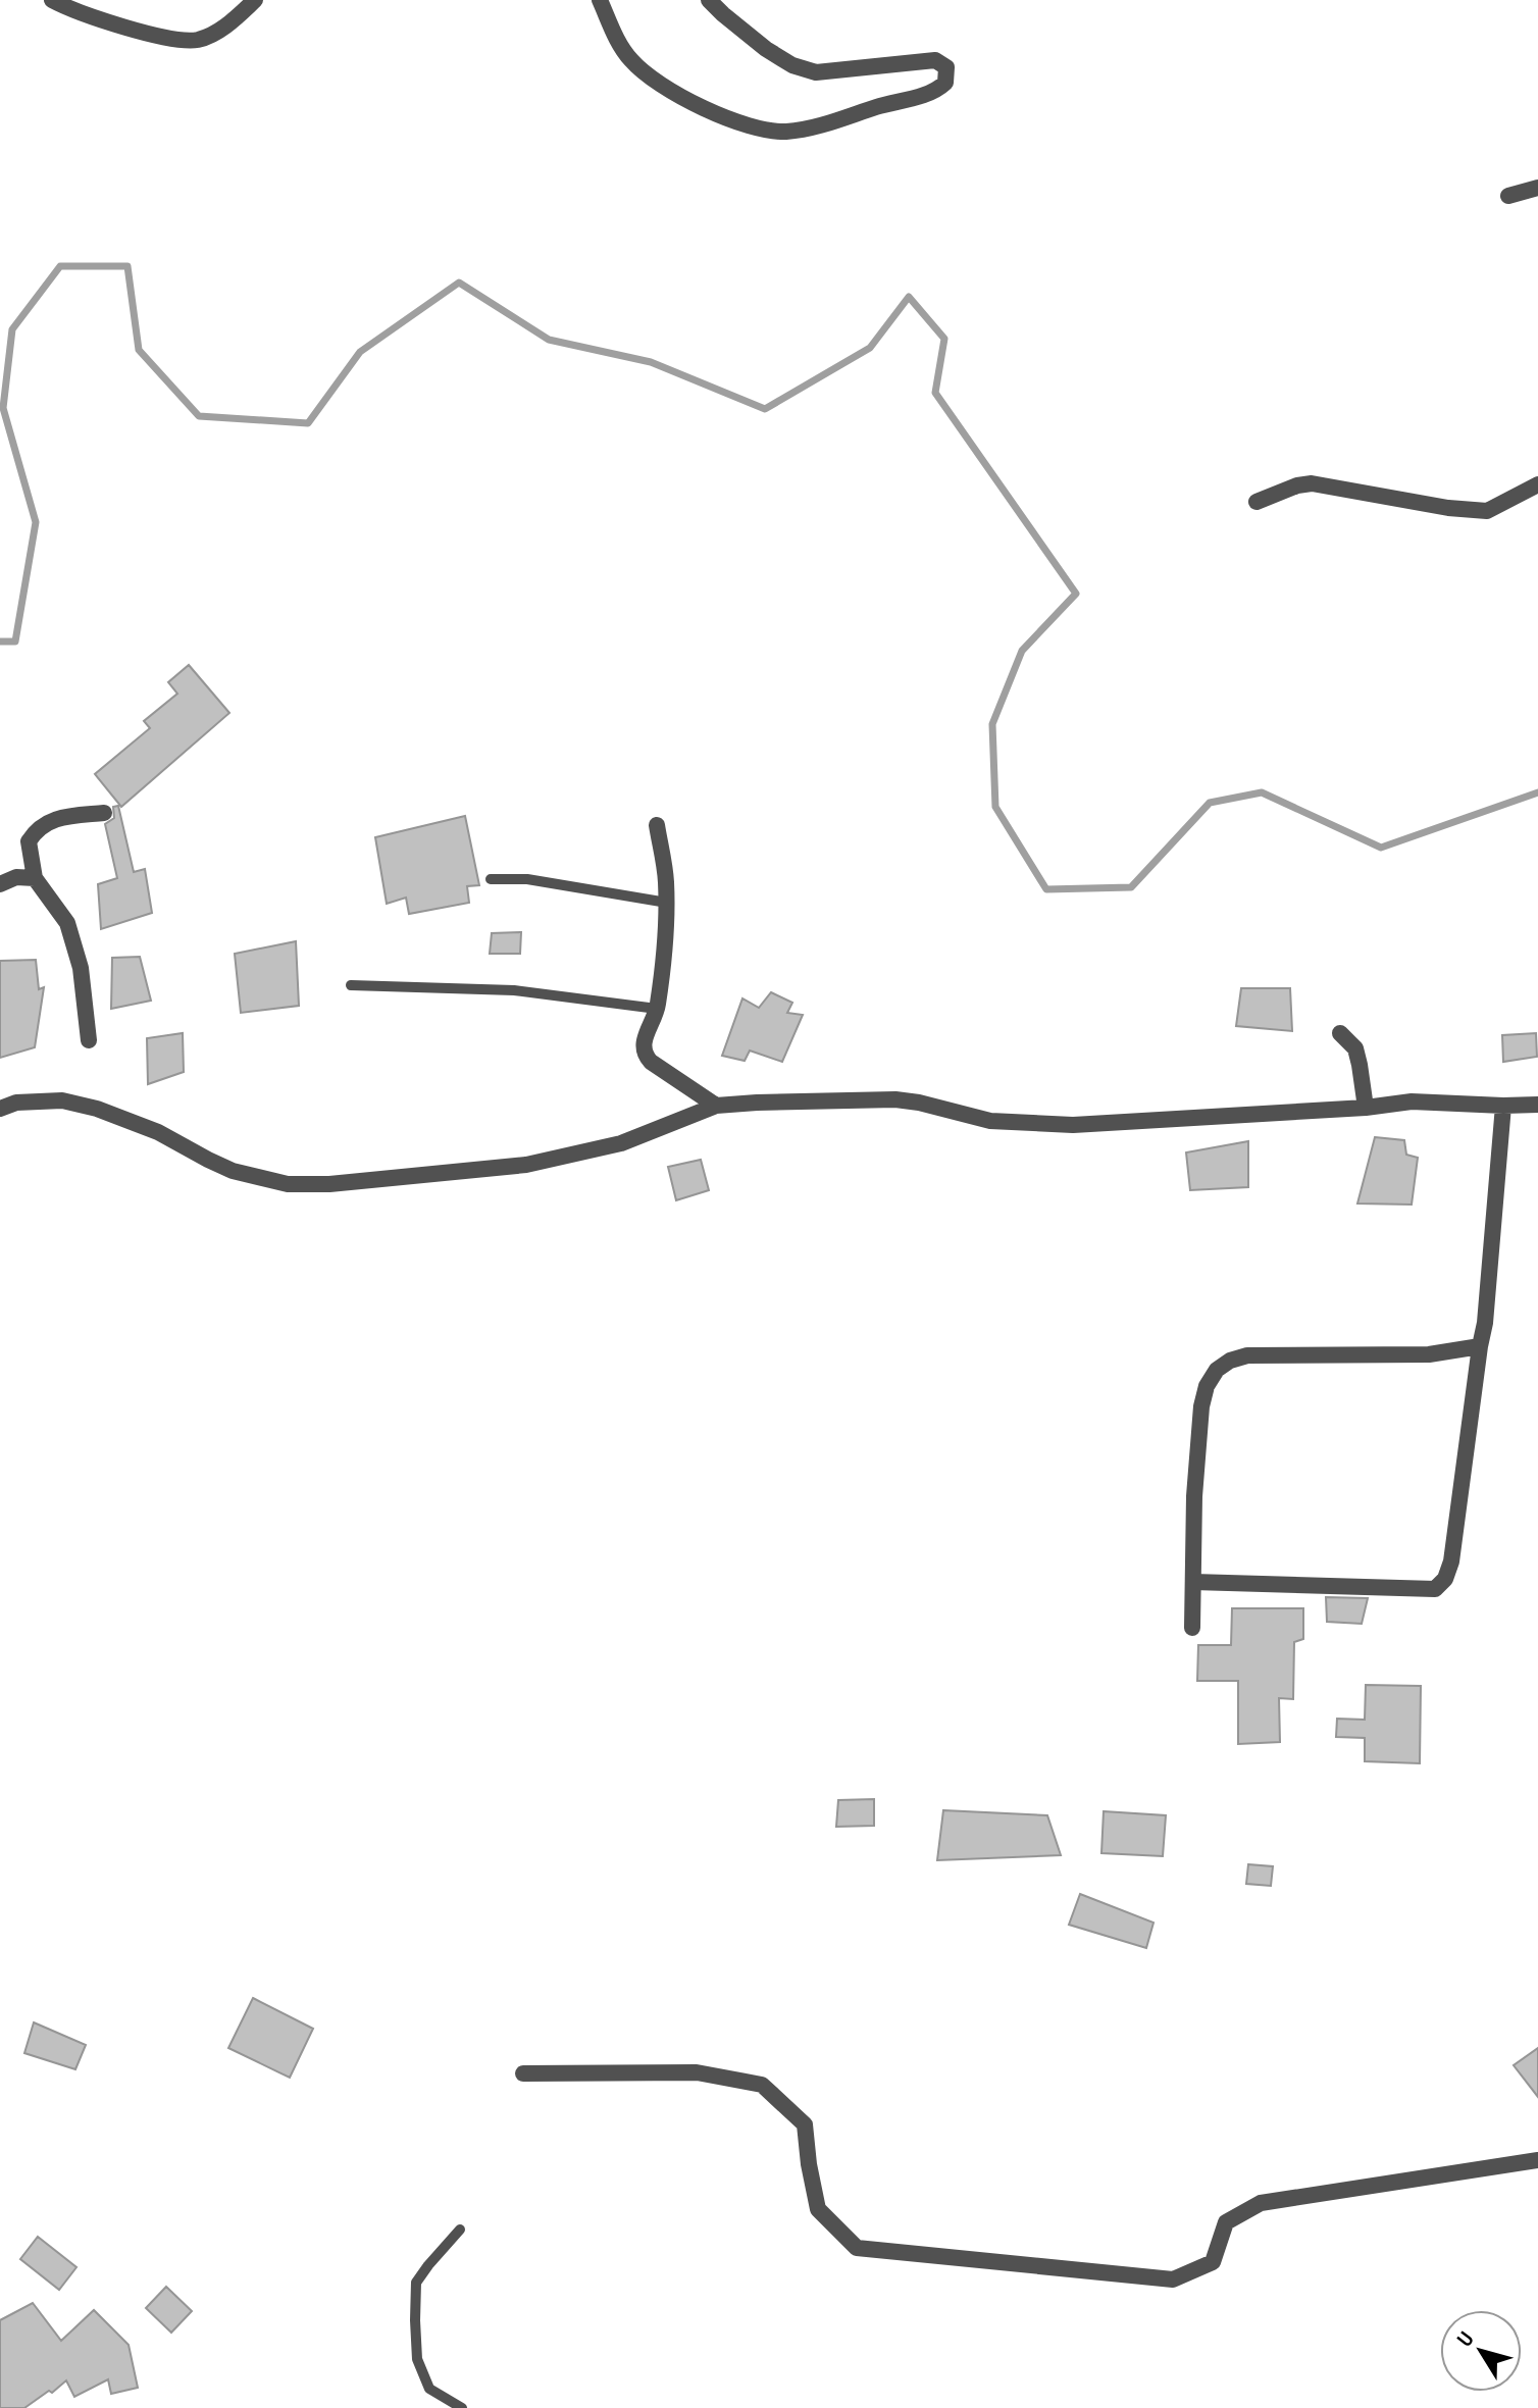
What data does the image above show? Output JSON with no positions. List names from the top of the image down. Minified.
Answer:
{"north":"top left"}
